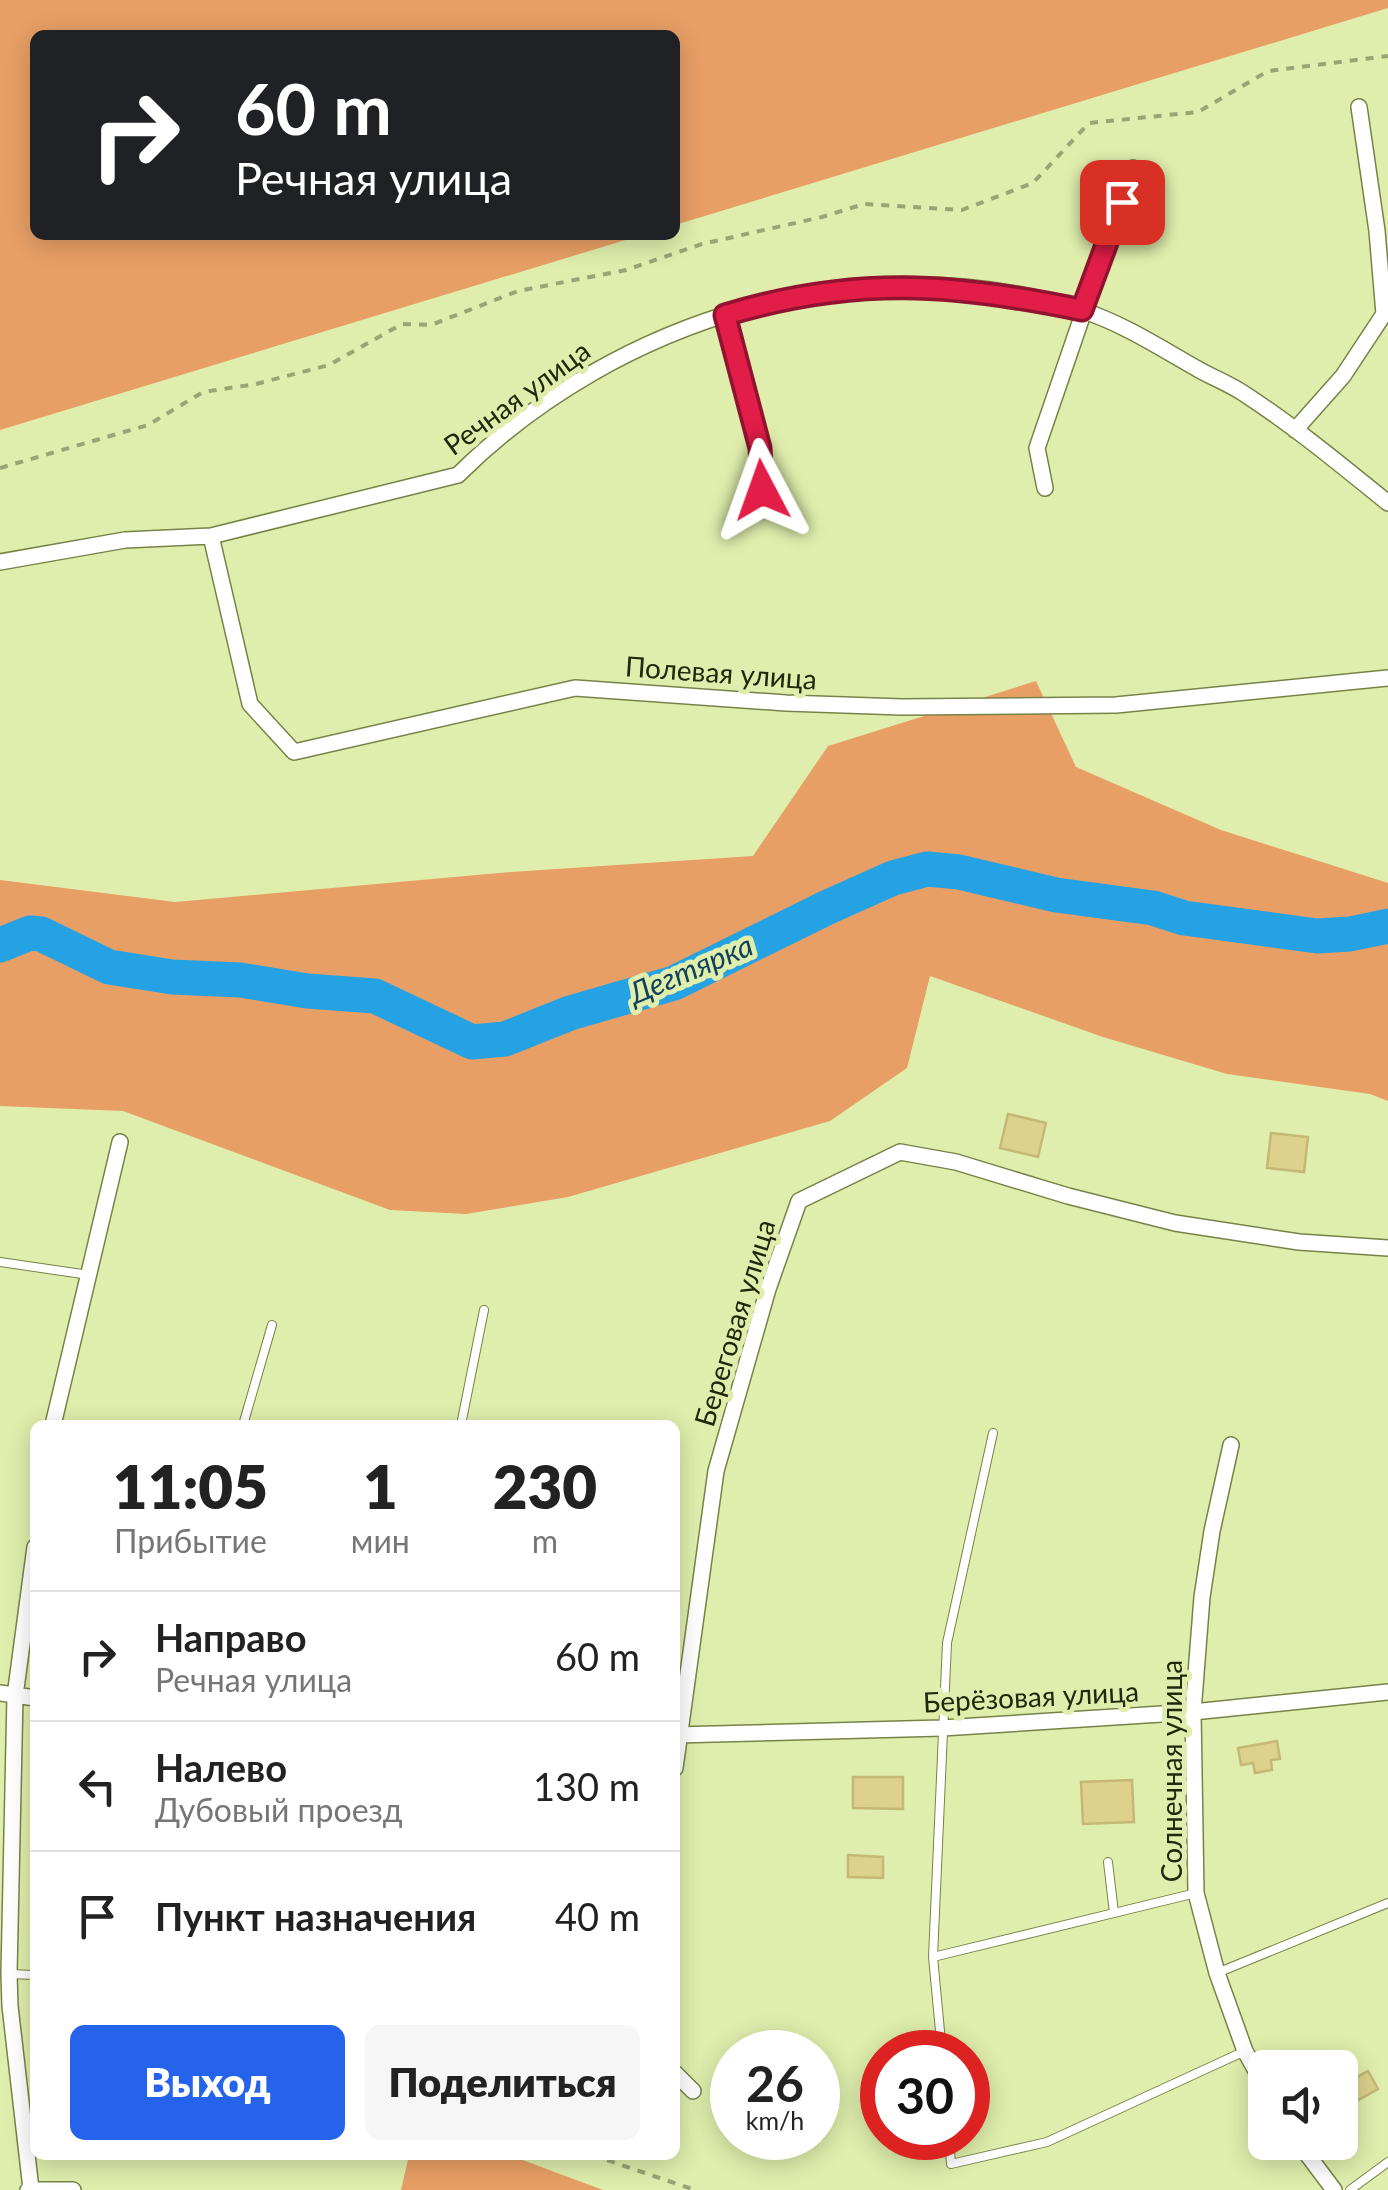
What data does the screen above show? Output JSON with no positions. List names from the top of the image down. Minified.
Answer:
{"streets":{"street":["Речная улица","Полевая улица","Береговая улица","Берёзовая улица","Солнечная улица"]},"crossings":[["Речная улица","Полевая улица"],["Берёзовая улица","Солнечная улица"]],"water":["Дегтярка"],"page":{"turn":["60 m","Речная улица"],"eta":["11:05","Прибытие","1","мин","230","m"],"list":[{"name":"Направо","note":"Речная улица","value":"60 m"},{"name":"Налево","note":"Дубовый проезд","value":"130 m"},{"name":"Пункт назначения","value":"40 m"}],"buttons":["Выход","Поделиться"],"speed":"26 km/h","limit":"30"}}
